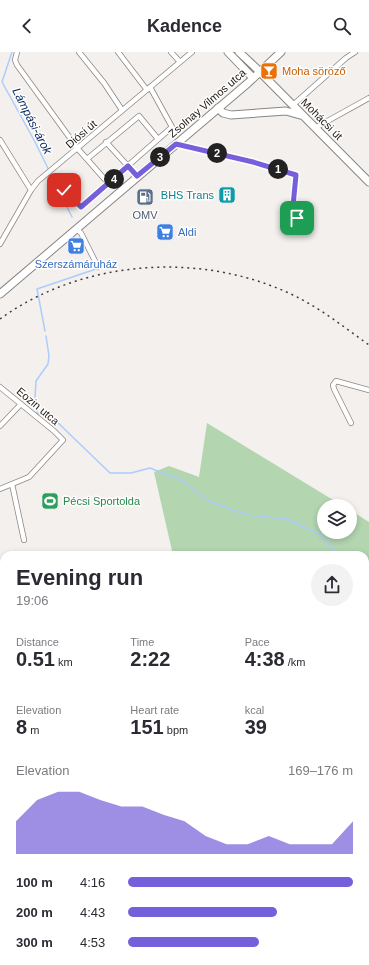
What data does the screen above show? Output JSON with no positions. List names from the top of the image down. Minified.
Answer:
{"streets":{"main road":["Zsolnay Vilmos utca","Mohácsi út"],"street":["Diósi út","Eozin utca"]},"crossings":[["Zsolnay Vilmos utca","Mohácsi út"]],"water":["Lámpási-árok"],"places":{"bar":["Moha söröző"],"building":["BHS Trans"],"fuel station":["OMV"],"supermarket":["Aldi","Szerszámáruház"],"sports":["Pécsi Sportolda"]},"page":{"header":"Kadence","pins":["2","3","1","4"],"heading":["Evening run","19:06"],"stats":[["Distance","0.51 km"],["Time","2:22"],["Pace","4:38 /km"],["Elevation","8 m"],["Heart rate","151 bpm"],["kcal","39"]],"chart":["Elevation","169–176 m"],"list":[{"name":"100 m","note":"4:16"},{"name":"200 m","note":"4:43"},{"name":"300 m","note":"4:53"}]}}
